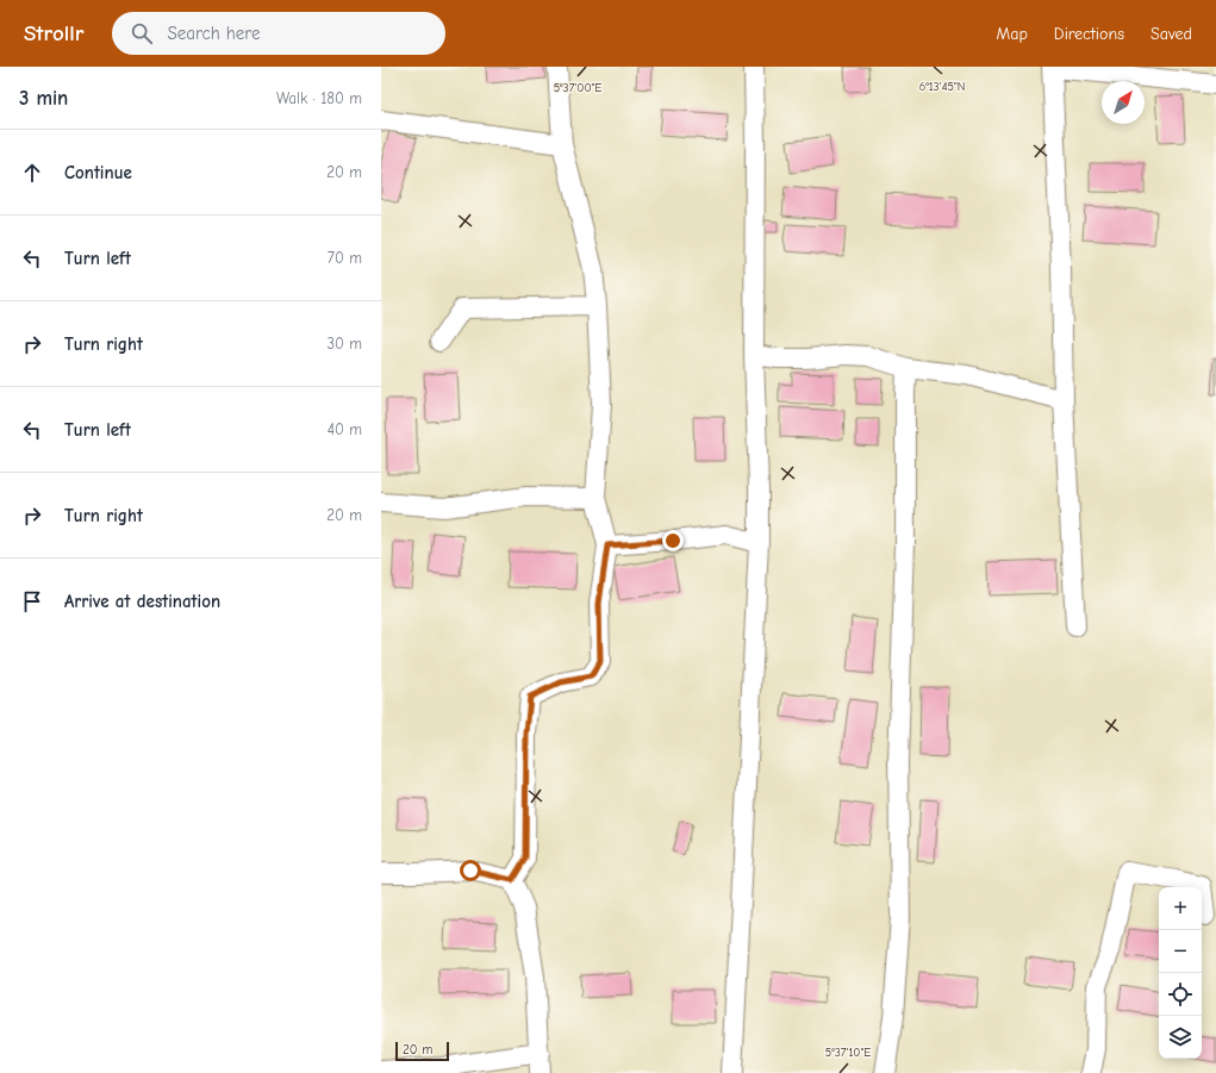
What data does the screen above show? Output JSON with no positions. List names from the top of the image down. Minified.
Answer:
{"scale_bar":"20 m","north":"top right","page":{"header":"Strollr","search":"Search here","nav":["Map","Directions","Saved"],"heading":["3 min","Walk · 180 m"],"list":[["Continue","20 m"],["Turn left","70 m"],["Turn right","30 m"],["Turn left","40 m"],["Turn right","20 m"],"Arrive at destination"],"map_buttons":["+","−"],"scale":"20 m"},"coordinates":["6°13'45\"N","5°37'00\"E","5°37'10\"E"]}
